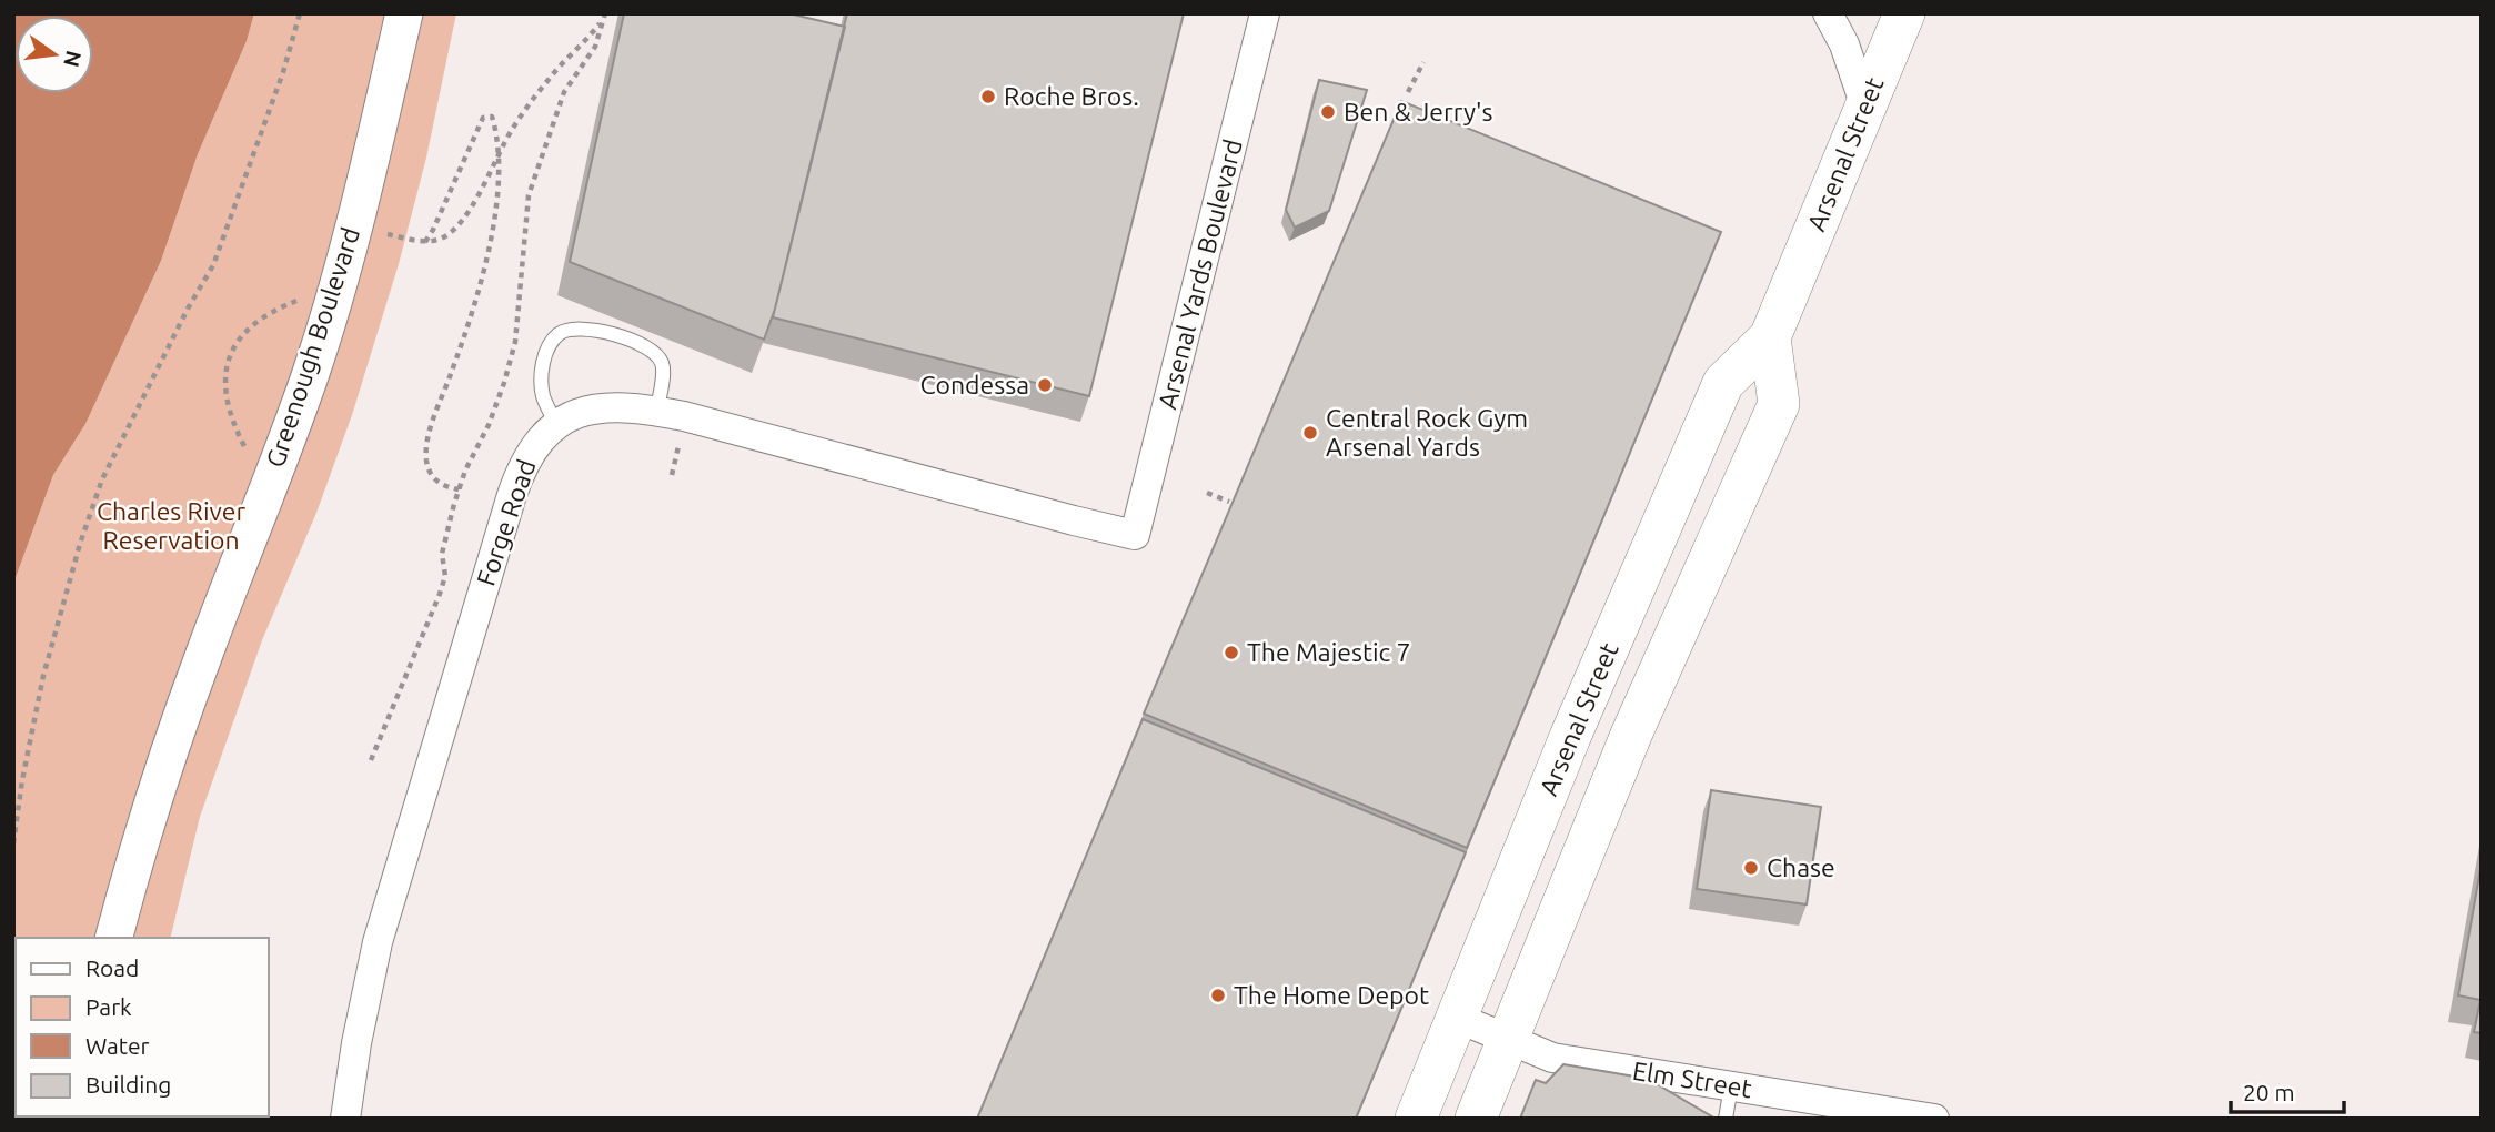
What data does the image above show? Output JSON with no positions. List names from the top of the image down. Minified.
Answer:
{"streets":{"main road":["Arsenal Street"],"street":["Arsenal Yards Boulevard","Greenough Boulevard","Forge Road","Elm Street"]},"crossings":[["Arsenal Street","Elm Street"],["Arsenal Yards Boulevard","Forge Road"]],"parks":["Charles River Reservation"],"places":["Roche Bros.","Ben & Jerry's","Condessa","Central Rock Gym Arsenal Yards","The Majestic 7","Chase","The Home Depot"],"legend":["Road","Park","Water","Building"],"scale_bar":"20 m","north":"right"}
